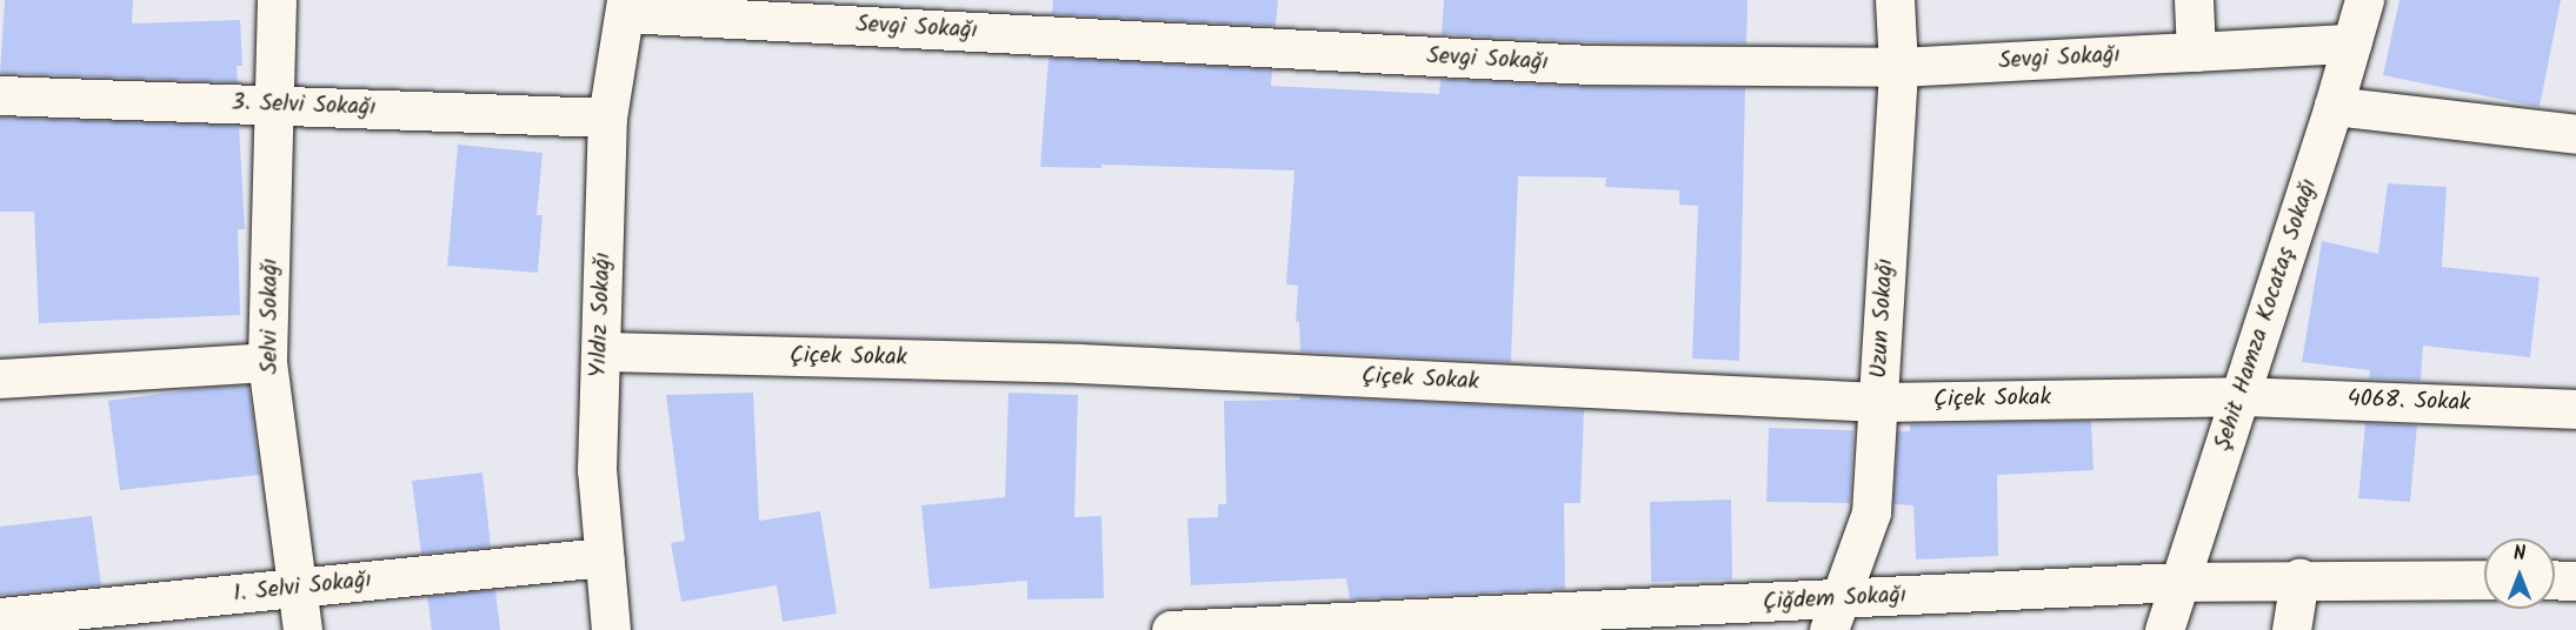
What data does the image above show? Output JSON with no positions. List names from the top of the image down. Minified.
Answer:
{"streets":{"street":["Sevgi Sokağı","3. Selvi Sokağı","Yıldız Sokağı","Şehit Hamza Kocataş Sokağı","Selvi Sokağı","Uzun Sokağı","Çiçek Sokak","4068. Sokak","1. Selvi Sokağı","Çiğdem Sokağı"]},"crossings":[["Sevgi Sokağı","Yıldız Sokağı"],["Sevgi Sokağı","Şehit Hamza Kocataş Sokağı"],["Sevgi Sokağı","Uzun Sokağı"],["3. Selvi Sokağı","Yıldız Sokağı"],["3. Selvi Sokağı","Selvi Sokağı"],["Yıldız Sokağı","Çiçek Sokak"],["Yıldız Sokağı","1. Selvi Sokağı"],["Şehit Hamza Kocataş Sokağı","Çiçek Sokak"],["Şehit Hamza Kocataş Sokağı","4068. Sokak"],["Şehit Hamza Kocataş Sokağı","Çiğdem Sokağı"],["Selvi Sokağı","1. Selvi Sokağı"],["Uzun Sokağı","Çiçek Sokak"],["Uzun Sokağı","Çiğdem Sokağı"],["Çiçek Sokak","4068. Sokak"]],"north":"top"}
